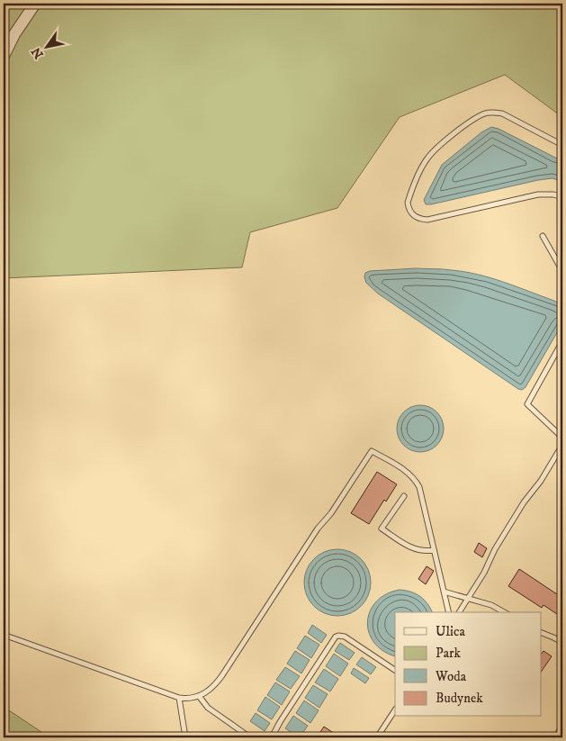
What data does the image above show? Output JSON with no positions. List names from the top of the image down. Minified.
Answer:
{"legend":["Ulica","Park","Woda","Budynek"],"north":"bottom left"}
